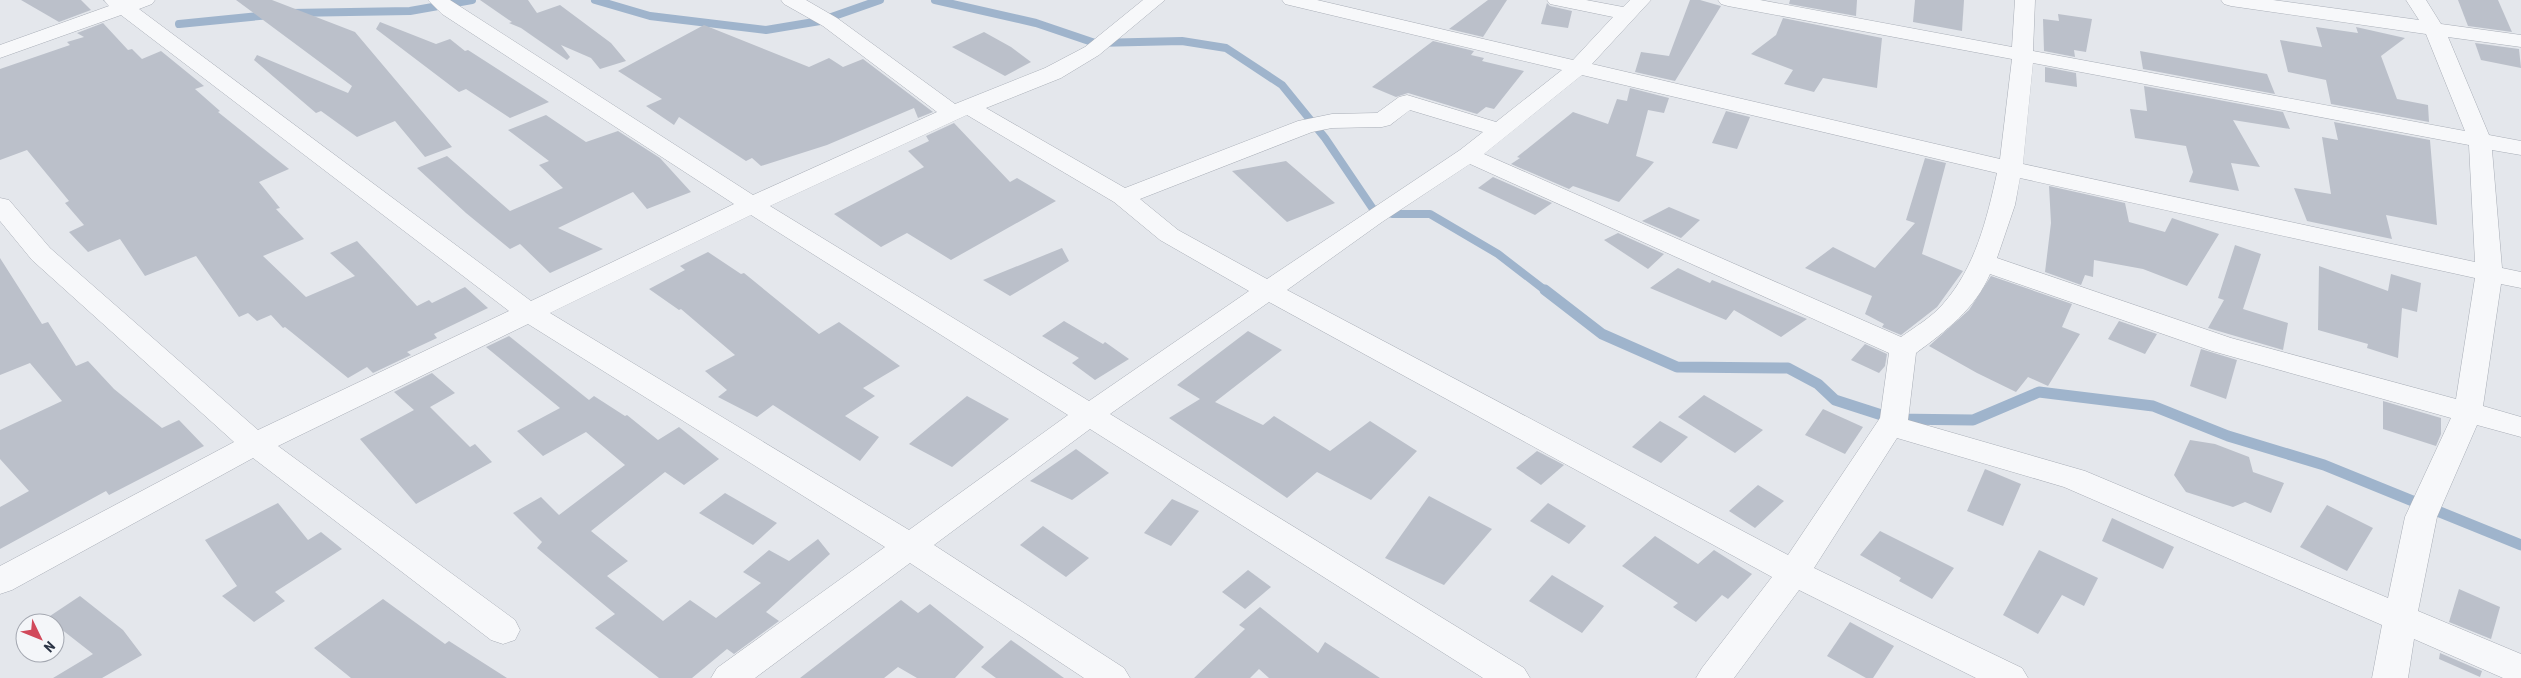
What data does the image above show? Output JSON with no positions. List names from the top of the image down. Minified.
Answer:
{"north":"bottom right"}
